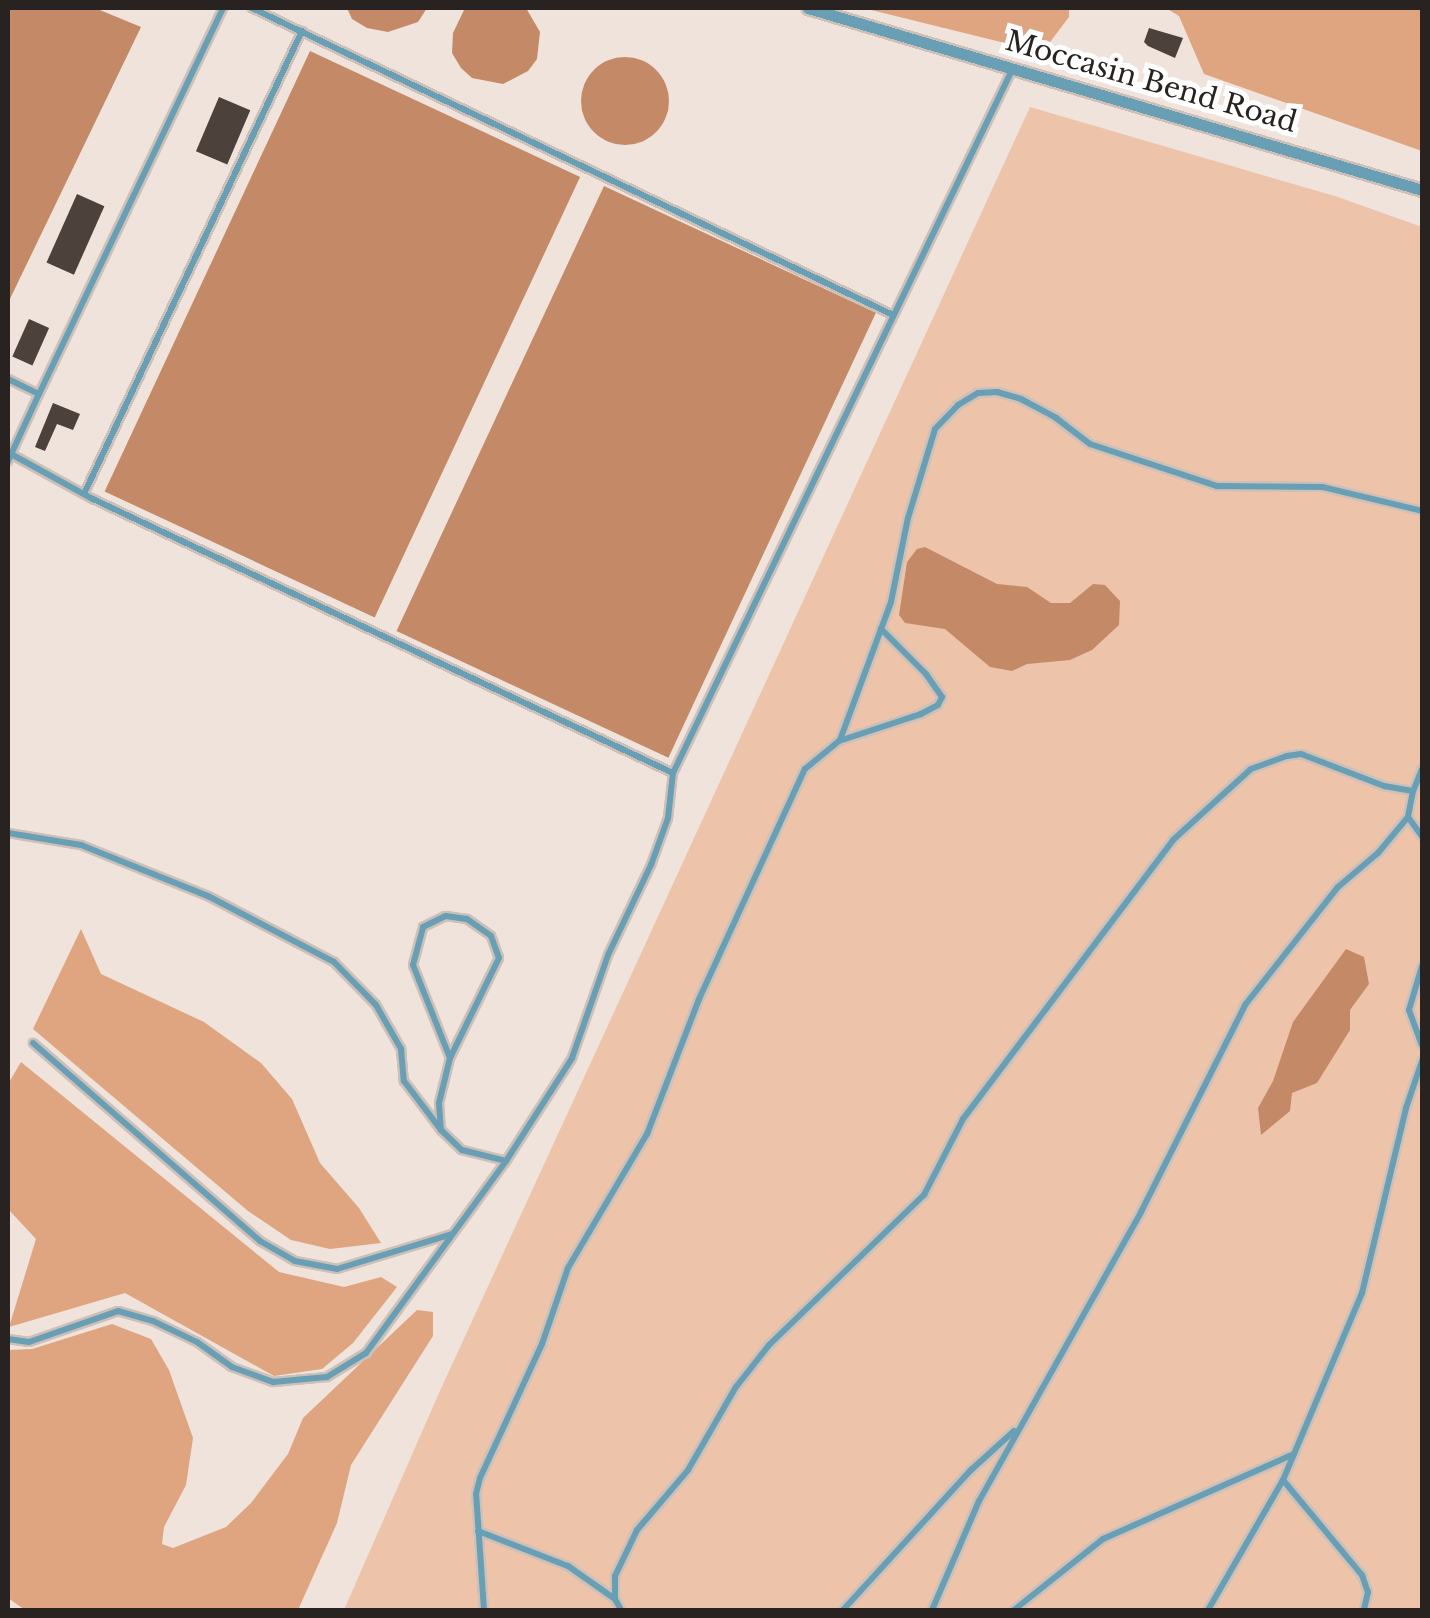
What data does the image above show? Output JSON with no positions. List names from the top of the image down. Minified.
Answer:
{"streets":{"street":["Moccasin Bend Road"]}}
